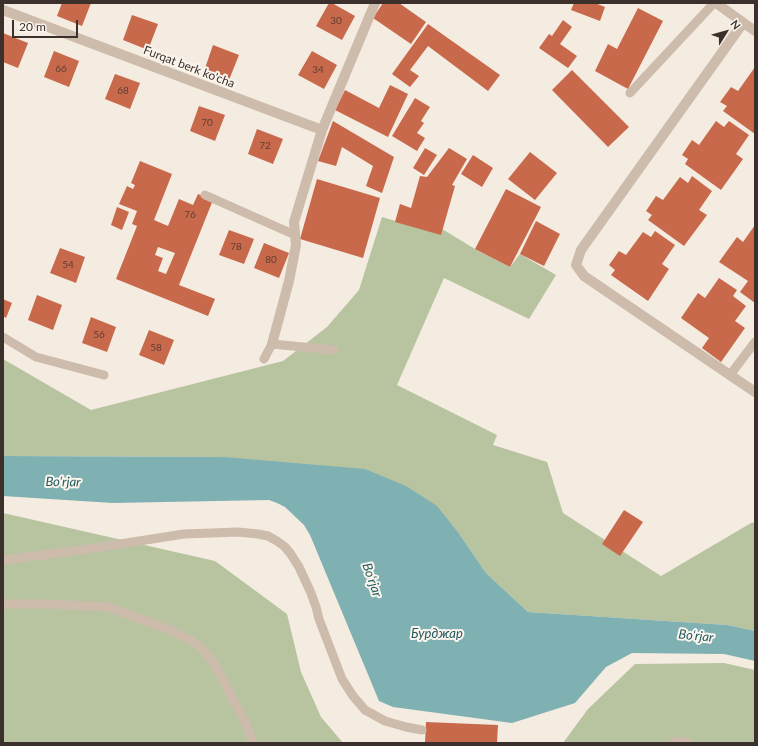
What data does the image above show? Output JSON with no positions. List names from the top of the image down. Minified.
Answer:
{"streets":{"street":["Furqat berk ko'cha"]},"water":["Bo‘rjar","Бурджар"],"house_numbers":["30","66","34","68","70","72","76","78","80","54","56","58"],"scale_bar":"20 m","north":"top right"}
